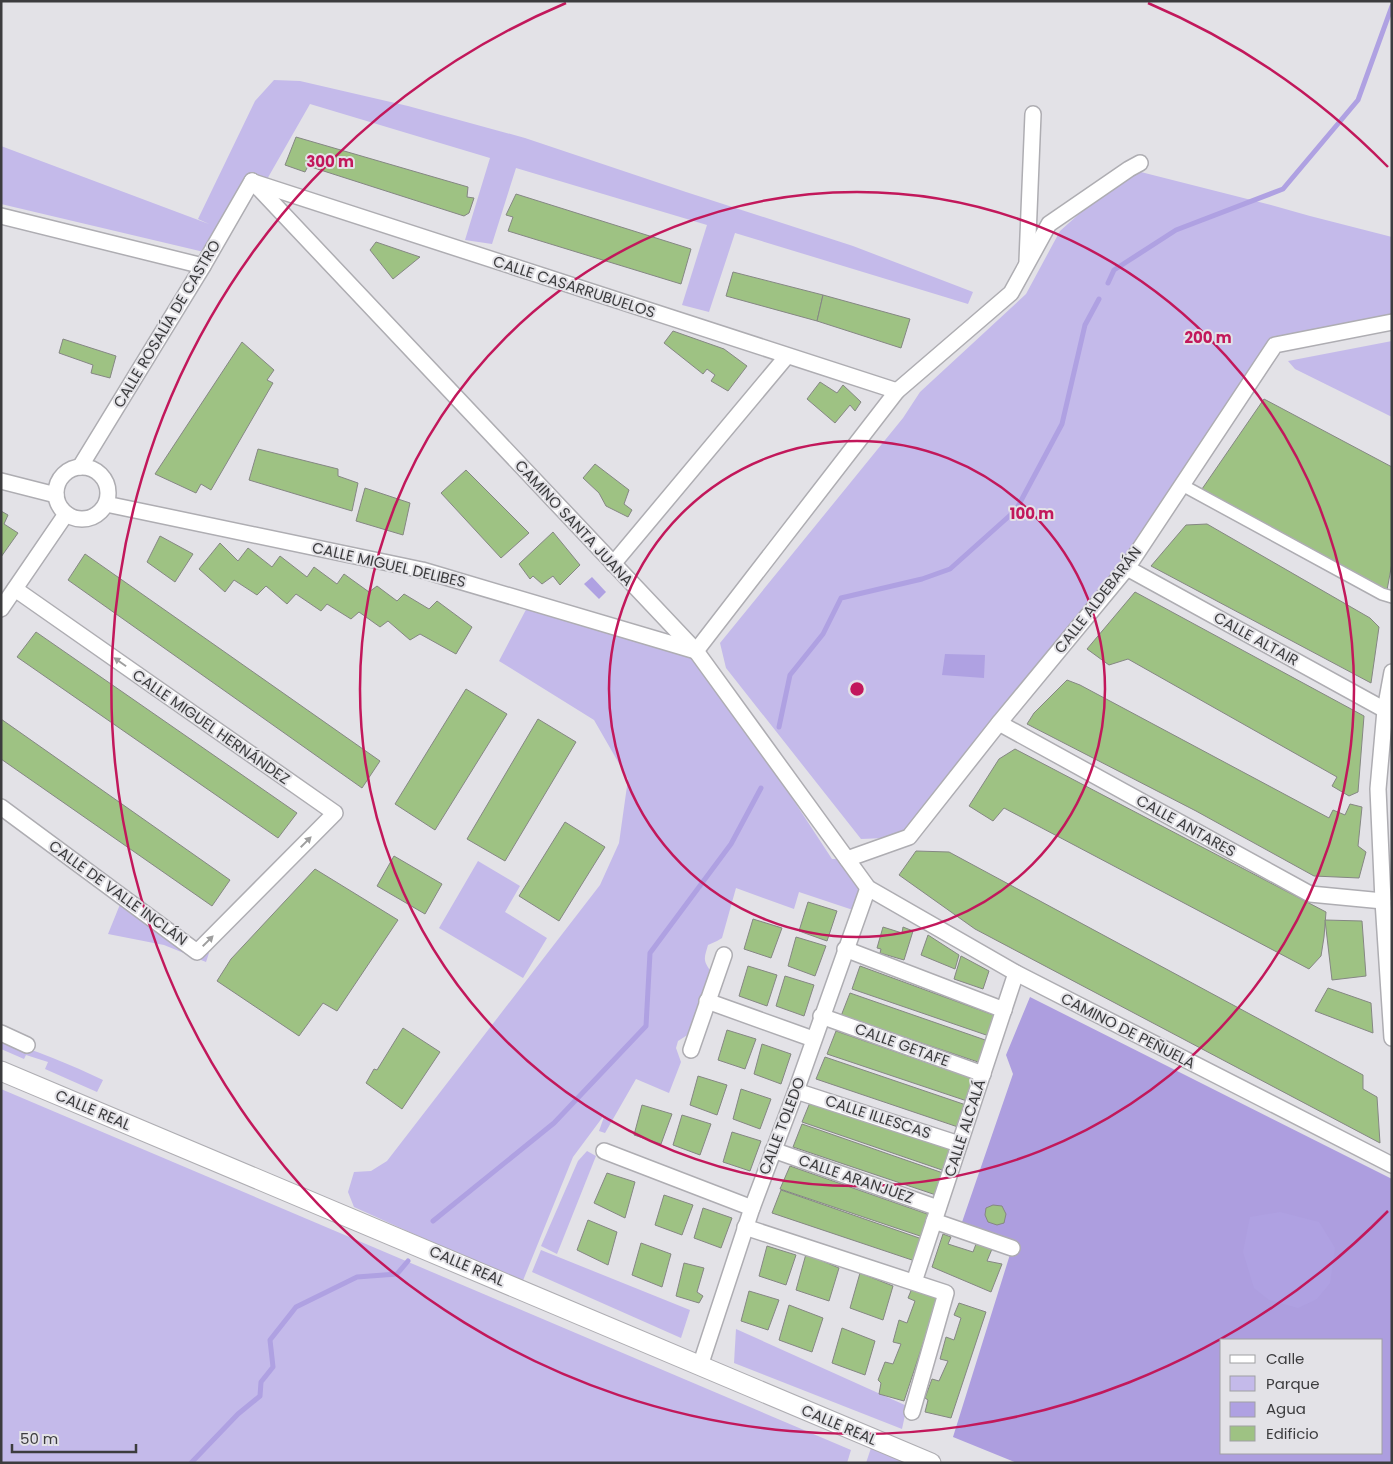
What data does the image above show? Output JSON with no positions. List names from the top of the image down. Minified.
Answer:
{"streets":{"street":["CALLE CASARRUBUELOS","CALLE ROSALÍA DE CASTRO","CAMINO SANTA JUANA","CALLE MIGUEL DELIBES","CALLE ALDEBARÁN","CALLE ALTAIR","CALLE MIGUEL HERNÁNDEZ","CALLE ANTARES","CALLE DE VALLE INCLÁN","CAMINO DE PEÑUELA","CALLE GETAFE","CALLE REAL","CALLE ILLESCAS","CALLE TOLEDO","CALLE ALCALÁ","CALLE ARANJUEZ"]},"crossings":[["CALLE CASARRUBUELOS","CALLE ROSALÍA DE CASTRO"],["CALLE CASARRUBUELOS","CAMINO SANTA JUANA"],["CALLE ROSALÍA DE CASTRO","CAMINO SANTA JUANA"],["CALLE ROSALÍA DE CASTRO","CALLE MIGUEL DELIBES"],["CAMINO SANTA JUANA","CALLE MIGUEL DELIBES"],["CAMINO SANTA JUANA","CALLE ALDEBARÁN"],["CAMINO SANTA JUANA","CAMINO DE PEÑUELA"],["CAMINO SANTA JUANA","CALLE TOLEDO"],["CALLE ALDEBARÁN","CALLE ALTAIR"],["CALLE ALDEBARÁN","CALLE ANTARES"],["CALLE MIGUEL HERNÁNDEZ","CALLE DE VALLE INCLÁN"],["CAMINO DE PEÑUELA","CALLE TOLEDO"],["CAMINO DE PEÑUELA","CALLE ALCALÁ"],["CALLE GETAFE","CALLE TOLEDO"],["CALLE GETAFE","CALLE ALCALÁ"],["CALLE REAL","CALLE TOLEDO"],["CALLE ILLESCAS","CALLE TOLEDO"],["CALLE ILLESCAS","CALLE ALCALÁ"],["CALLE TOLEDO","CALLE ARANJUEZ"],["CALLE ALCALÁ","CALLE ARANJUEZ"]],"one_way":["CALLE MIGUEL HERNÁNDEZ"],"legend":["Calle","Parque","Agua","Edificio"],"scale_bar":"50 m","rings":["300 m","200 m","100 m"]}
